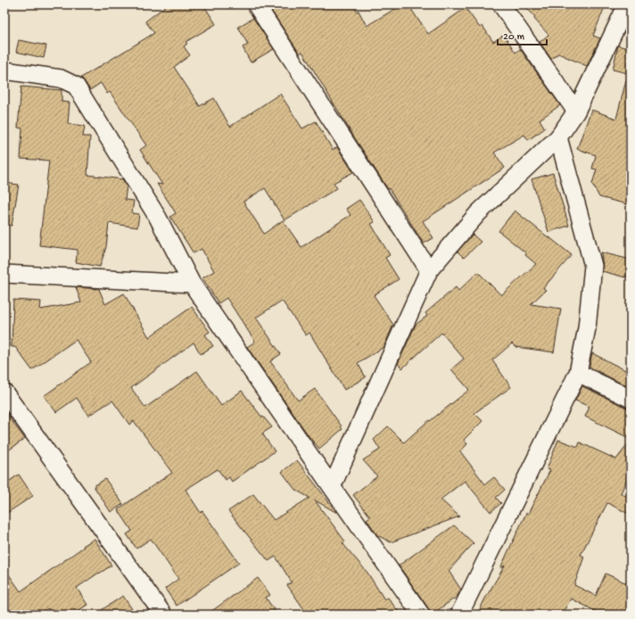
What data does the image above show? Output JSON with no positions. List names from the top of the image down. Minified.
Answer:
{"scale_bar":"20 m"}
